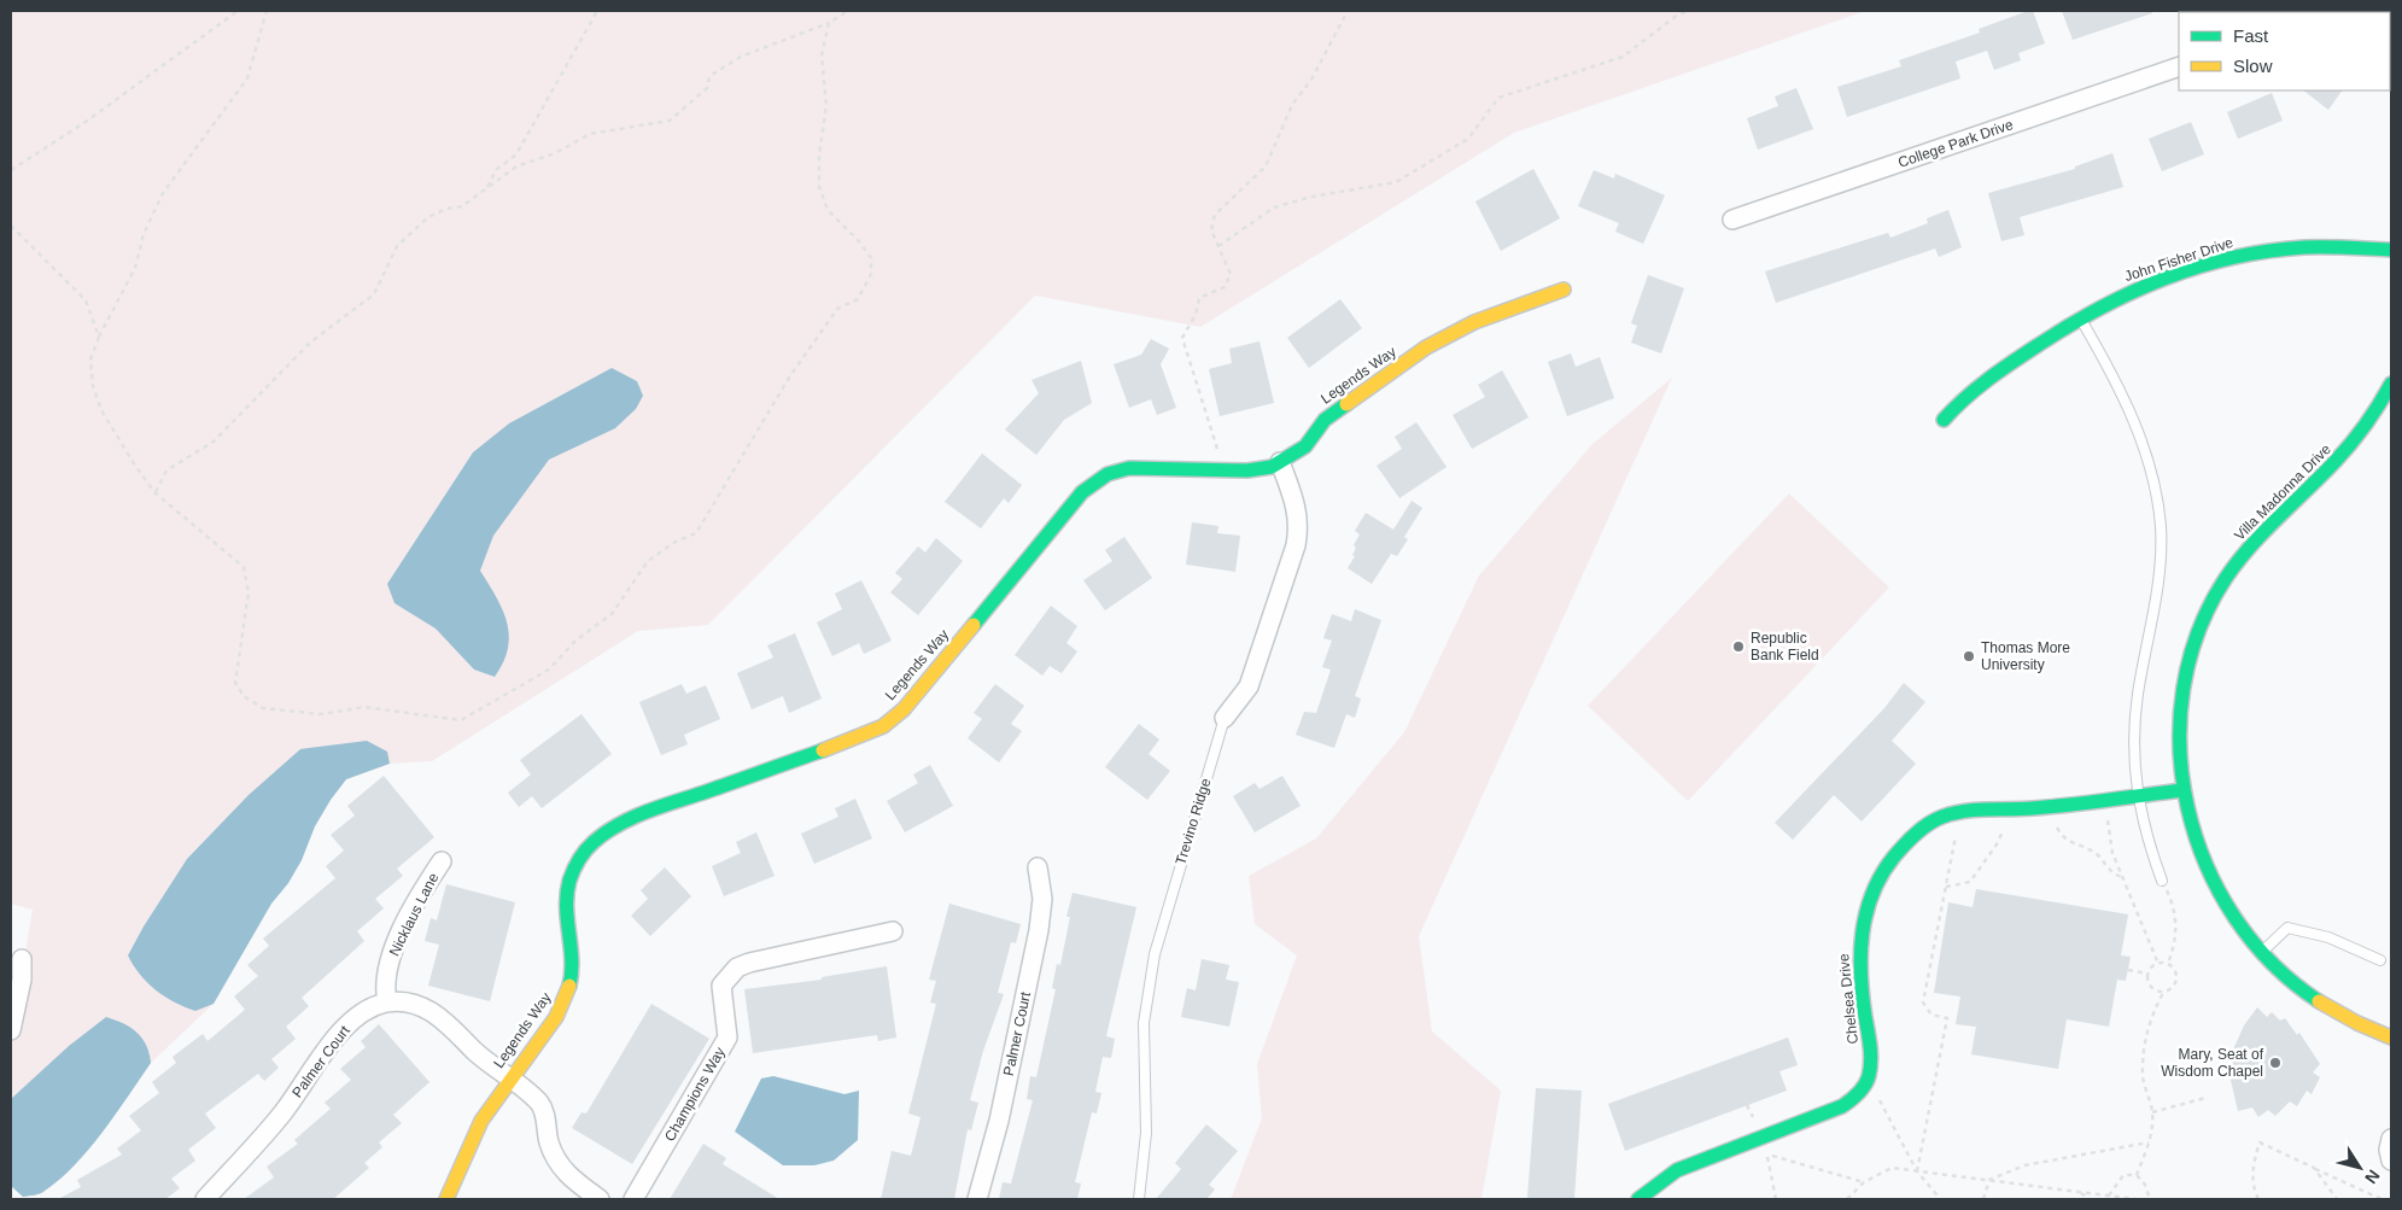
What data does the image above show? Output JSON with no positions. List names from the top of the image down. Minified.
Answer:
{"streets":{"street":["College Park Drive","John Fisher Drive","Legends Way","Villa Madonna Drive","Trevino Ridge","Nicklaus Lane","Chelsea Drive","Palmer Court","Champions Way"]},"crossings":[["Legends Way","Trevino Ridge"],["Villa Madonna Drive","Chelsea Drive"],["Nicklaus Lane","Palmer Court"]],"places":["Republic Bank Field","Thomas More University","Mary, Seat of Wisdom Chapel"],"legend":["Fast","Slow"],"north":"bottom right"}
